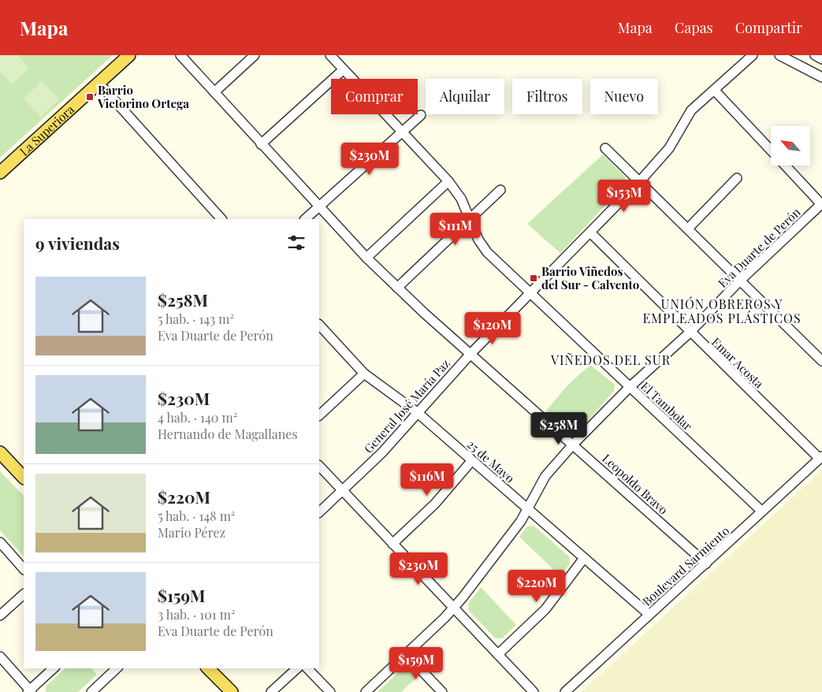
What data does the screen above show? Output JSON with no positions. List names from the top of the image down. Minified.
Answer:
{"streets":{"main road":["La Superiora"],"street":["Eva Duarte de Perón","Emar Acosta","General José María Paz","El Tambolar","25 de Mayo","Leopoldo Bravo","Boulevard Sarmiento"]},"crossings":[["Eva Duarte de Perón","Emar Acosta"],["Eva Duarte de Perón","El Tambolar"],["Eva Duarte de Perón","25 de Mayo"],["Eva Duarte de Perón","Leopoldo Bravo"],["Emar Acosta","General José María Paz"],["Emar Acosta","Boulevard Sarmiento"],["General José María Paz","El Tambolar"],["General José María Paz","25 de Mayo"],["General José María Paz","Leopoldo Bravo"],["El Tambolar","Boulevard Sarmiento"],["25 de Mayo","Boulevard Sarmiento"],["Leopoldo Bravo","Boulevard Sarmiento"]],"districts":["UNIÓN OBREROS Y EMPLEADOS PLÁSTICOS","VIÑEDOS DEL SUR"],"places":{"transit":["Barrio Victorino Ortega","Barrio Viñedos del Sur - Calvento"]},"north":"top left","page":{"header":"Mapa","nav":["Mapa","Capas","Compartir"],"chip":["Comprar","Alquilar","Filtros","Nuevo"],"price":["$230M","$153M","$111M","$120M","$258M","$116M","$230M","$220M","$159M"],"heading":"9 viviendas","list":[{"name":"$258M","note":"5 hab. · 143 m² · Eva Duarte de Perón"},{"name":"$230M","note":"4 hab. · 140 m² · Hernando de Magallanes"},{"name":"$220M","note":"5 hab. · 148 m² · Mario Pérez"},{"name":"$159M","note":"3 hab. · 101 m² · Eva Duarte de Perón"}]}}
